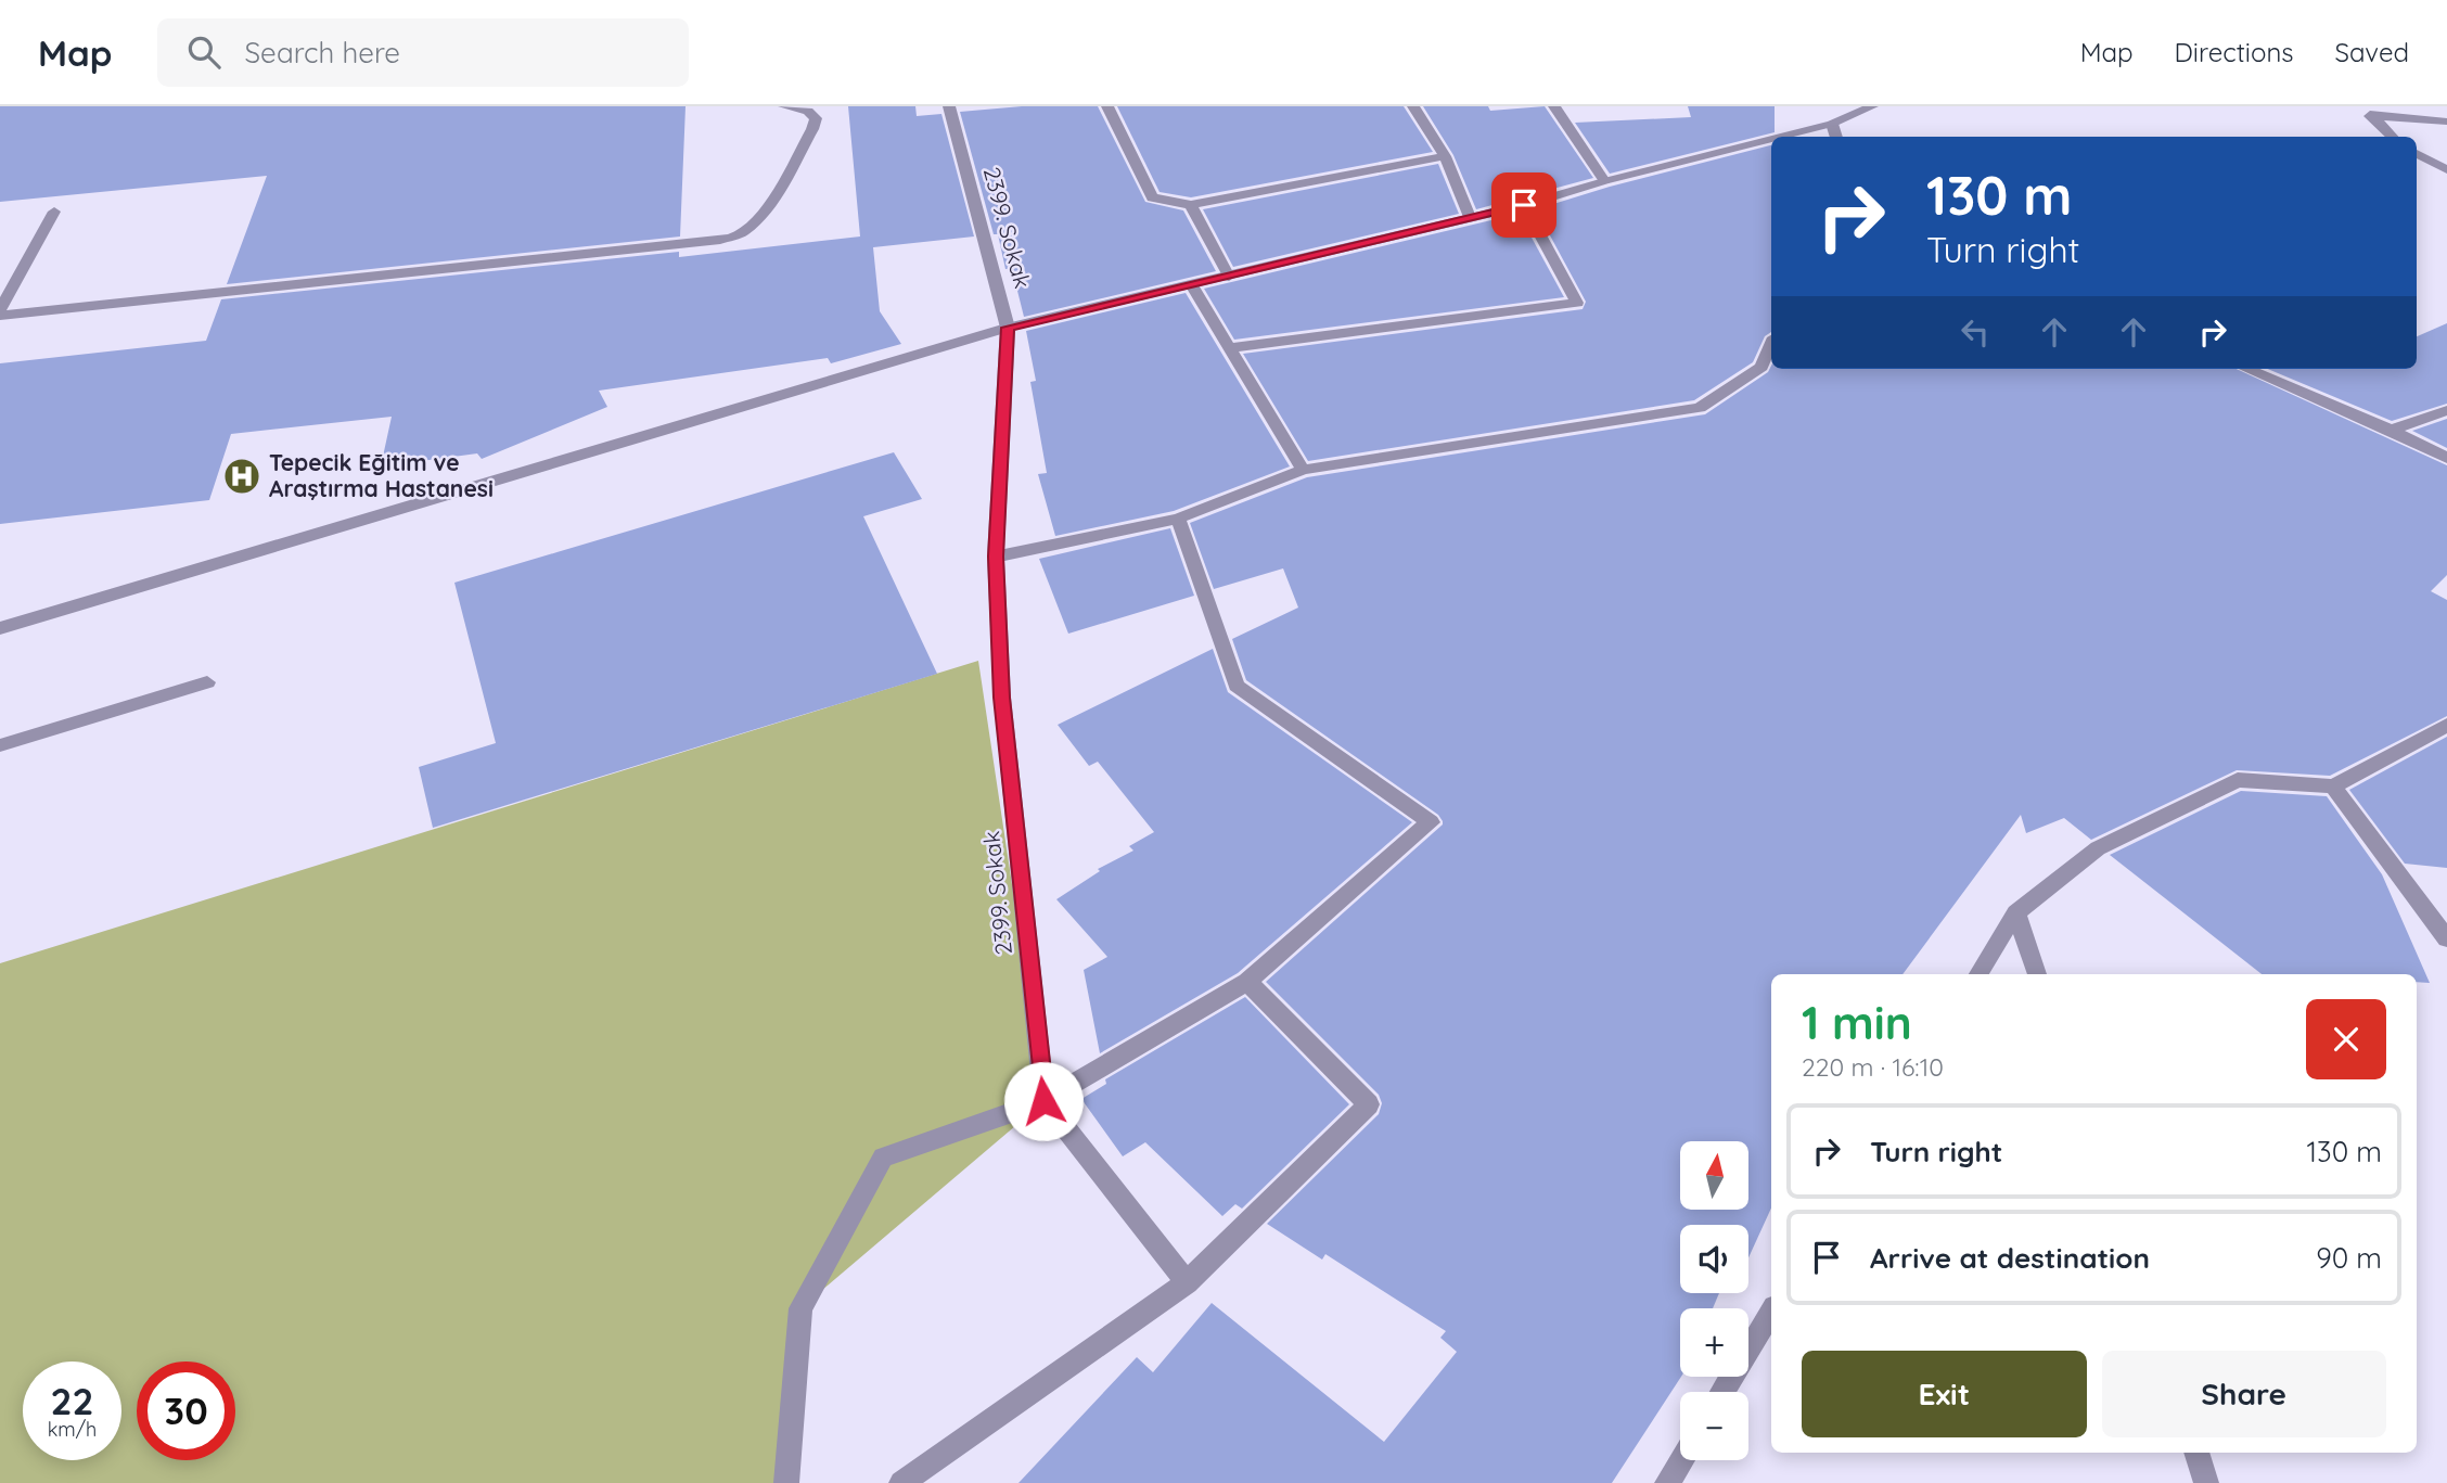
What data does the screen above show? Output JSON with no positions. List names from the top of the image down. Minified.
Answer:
{"streets":{"street":["2399. Sokak"]},"places":{"hospital":["Tepecik Eğitim ve Araştırma Hastanesi"]},"north":"top","page":{"header":"Map","search":"Search here","nav":["Map","Directions","Saved"],"turn":["130 m","Turn right"],"heading":["1 min","220 m · 16:10"],"list":[{"name":"Turn right","value":"130 m"},{"name":"Arrive at destination","value":"90 m"}],"map_buttons":["+","−"],"buttons":["Exit","Share"],"speed":"22 km/h","limit":"30"}}
